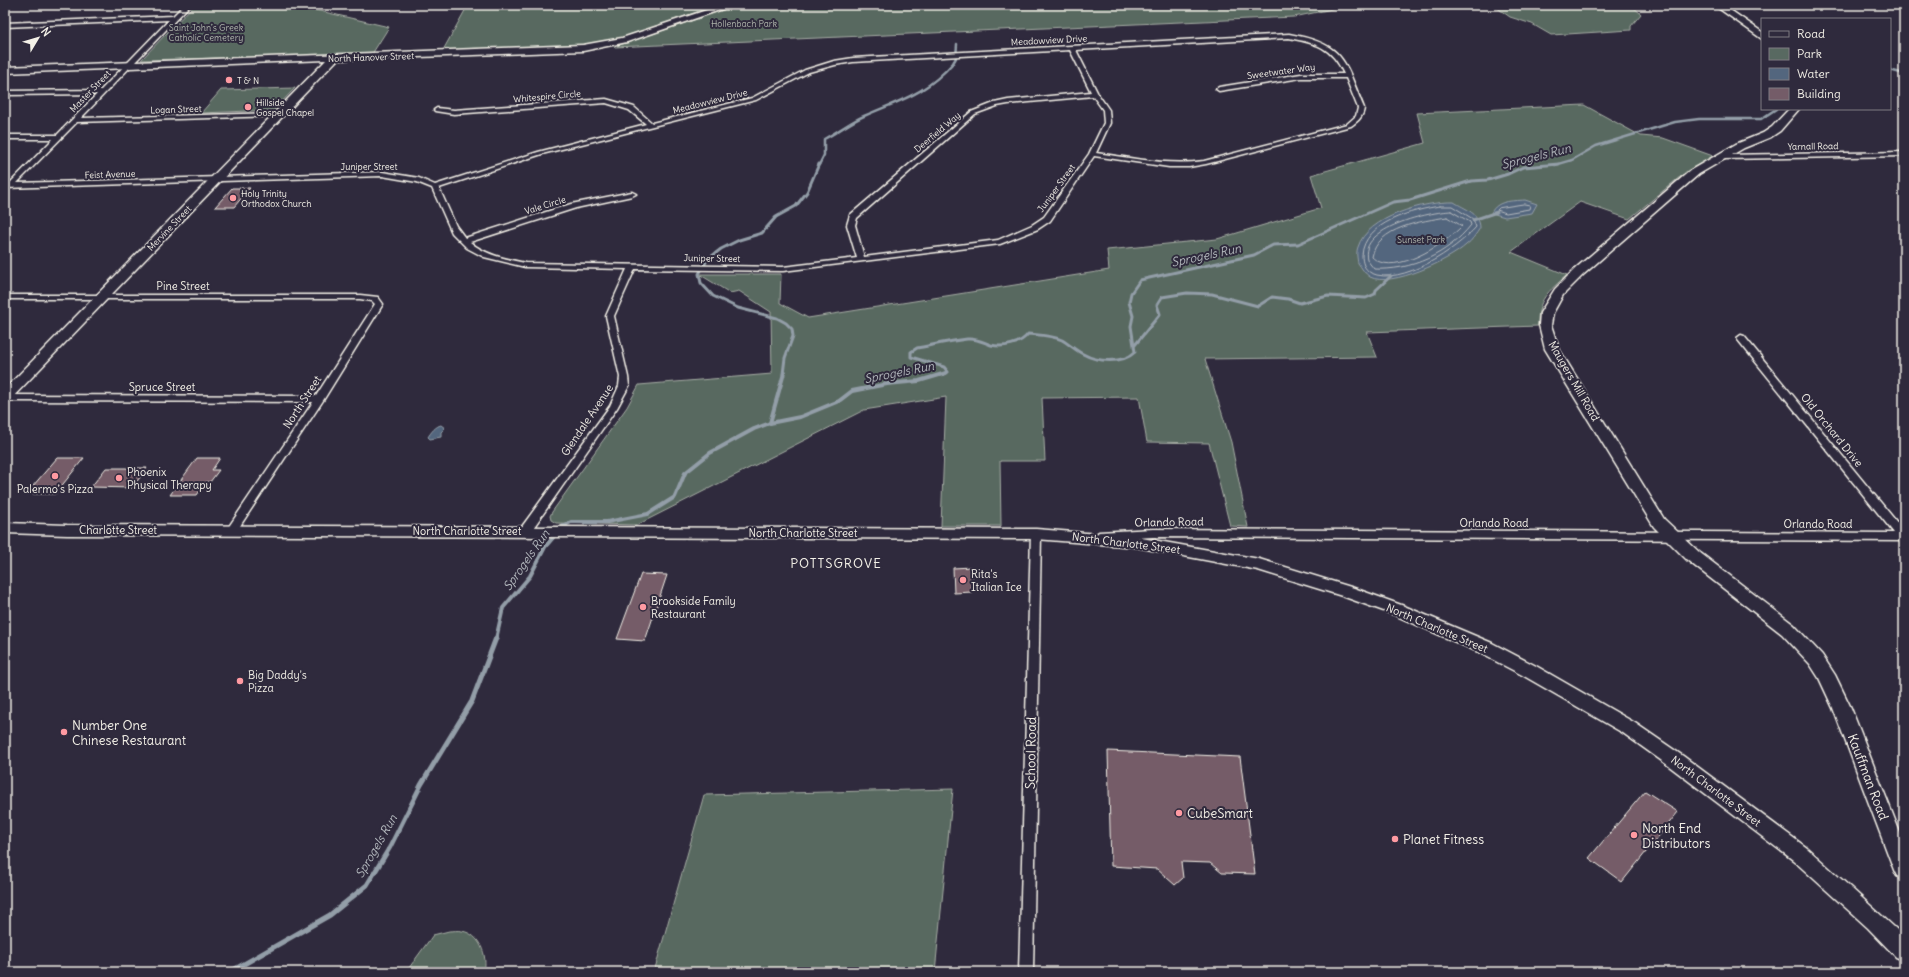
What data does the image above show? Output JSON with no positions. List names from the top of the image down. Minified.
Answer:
{"streets":{"street":["Meadowview Drive","North Hanover Street","Sweetwater Way","Master Street","Whitespire Circle","Logan Street","Deerfield Way","Yarnall Road","Juniper Street","Feist Avenue","Vale Circle","Mervine Street","Pine Street","Maugers Mill Road","Spruce Street","North Street","Glendale Avenue","Old Orchard Drive","Orlando Road","Charlotte Street","North Charlotte Street","School Road","Kauffman Road"]},"crossings":[["Meadowview Drive","Sweetwater Way"],["Meadowview Drive","Whitespire Circle"],["Meadowview Drive","Juniper Street"],["North Hanover Street","Master Street"],["North Hanover Street","Mervine Street"],["Master Street","Logan Street"],["Master Street","Feist Avenue"],["Logan Street","Mervine Street"],["Deerfield Way","Juniper Street"],["Yarnall Road","Maugers Mill Road"],["Juniper Street","Feist Avenue"],["Juniper Street","Vale Circle"],["Juniper Street","Mervine Street"],["Juniper Street","Glendale Avenue"],["Feist Avenue","Mervine Street"],["Mervine Street","Pine Street"],["Mervine Street","Spruce Street"],["Pine Street","North Street"],["Maugers Mill Road","Orlando Road"],["Maugers Mill Road","Kauffman Road"],["Spruce Street","North Street"],["North Street","Charlotte Street"],["North Street","North Charlotte Street"],["Glendale Avenue","North Charlotte Street"],["Old Orchard Drive","Orlando Road"],["Orlando Road","North Charlotte Street"],["Charlotte Street","North Charlotte Street"],["North Charlotte Street","School Road"]],"districts":["POTTSGROVE"],"water":["Sprogels Run"],"parks":["Hollenbach Park","Saint John's Greek Catholic Cemetery","Sunset Park"],"places":["T & N","Hillside Gospel Chapel","Holy Trinity Orthodox Church","Palermo's Pizza","Phoenix Physical Therapy","Rita's Italian Ice","Brookside Family Restaurant","Big Daddy's Pizza","Number One Chinese Restaurant","CubeSmart","North End Distributors","Planet Fitness"],"legend":["Road","Park","Water","Building"],"north":"top right"}
